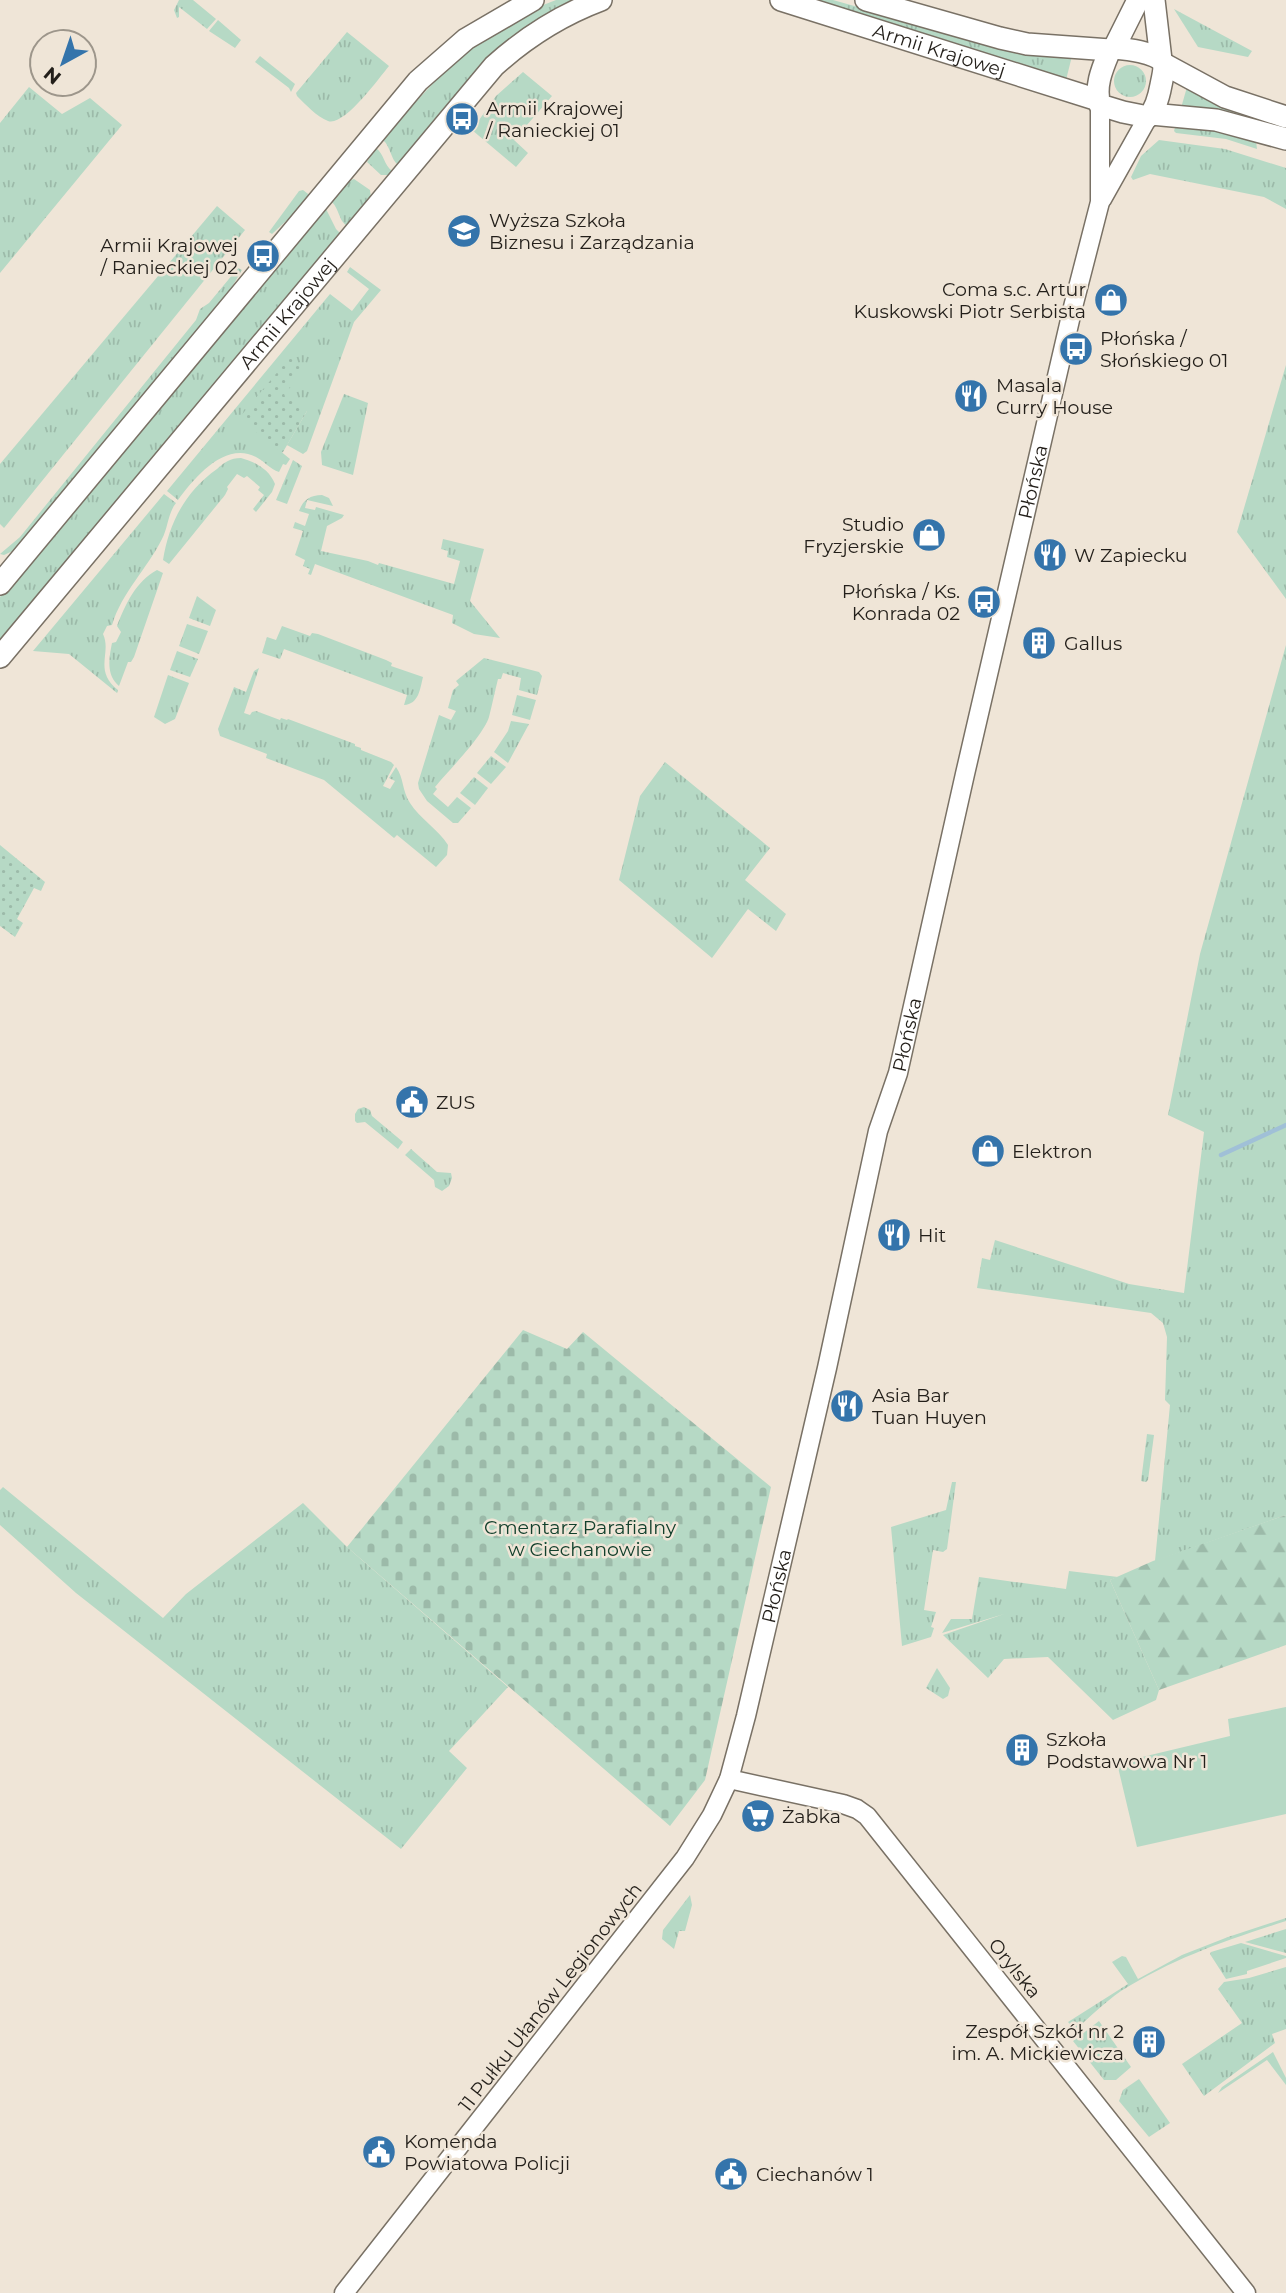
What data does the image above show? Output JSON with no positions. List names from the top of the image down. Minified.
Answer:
{"streets":{"main road":["Armii Krajowej"],"street":["Płońska","Orylska","11 Pułku Ułanów Legionowych"]},"crossings":[["Armii Krajowej","Płońska"],["Płońska","Orylska"],["Płońska","11 Pułku Ułanów Legionowych"]],"parks":["Cmentarz Parafialny w Ciechanowie"],"places":{"bus stop":["Armii Krajowej / Ranieckiej 01","Armii Krajowej / Ranieckiej 02","Płońska / Słońskiego 01","Płońska / Ks. Konrada 02"],"school or university":["Wyższa Szkoła Biznesu i Zarządzania"],"shop":["Coma s.c. Artur Kuskowski Piotr Serbista","Studio Fryzjerskie","Elektron"],"restaurant":["Masala Curry House","W Zapiecku","Hit","Asia Bar Tuan Huyen"],"building":["Gallus","Szkoła Podstawowa Nr 1","Zespół Szkół nr 2 im. A. Mickiewicza"],"public building":["ZUS","Komenda Powiatowa Policji","Ciechanów 1"],"supermarket":["Żabka"]},"north":"bottom left"}
